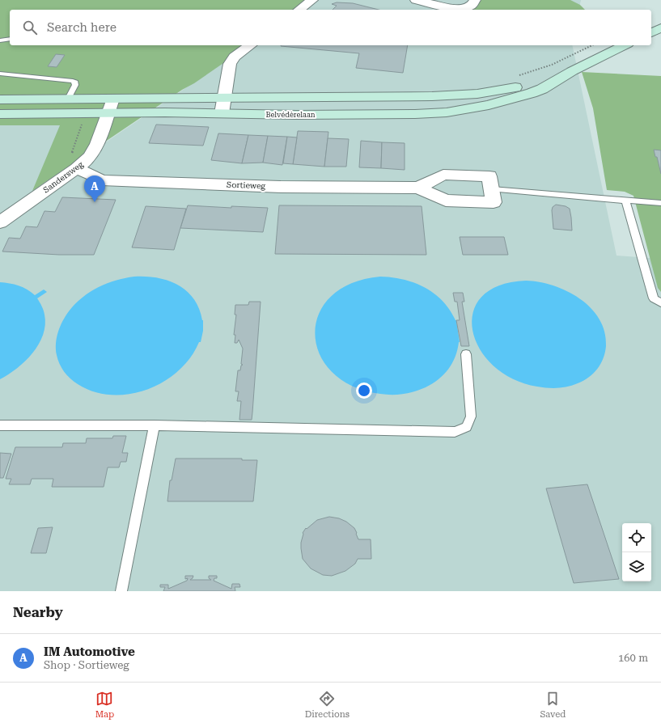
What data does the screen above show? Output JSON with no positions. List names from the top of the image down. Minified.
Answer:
{"streets":{"main road":["Belvédèrelaan"],"street":["Sandersweg","Sortieweg"]},"crossings":[["Belvédèrelaan","Sandersweg"],["Sandersweg","Sortieweg"]],"page":{"search":"Search here","pins":"A","heading":"Nearby","list":[{"mark":"A","name":"IM Automotive","note":"Shop · Sortieweg","value":"160 m"}],"nav":["Map","Directions","Saved"]}}
